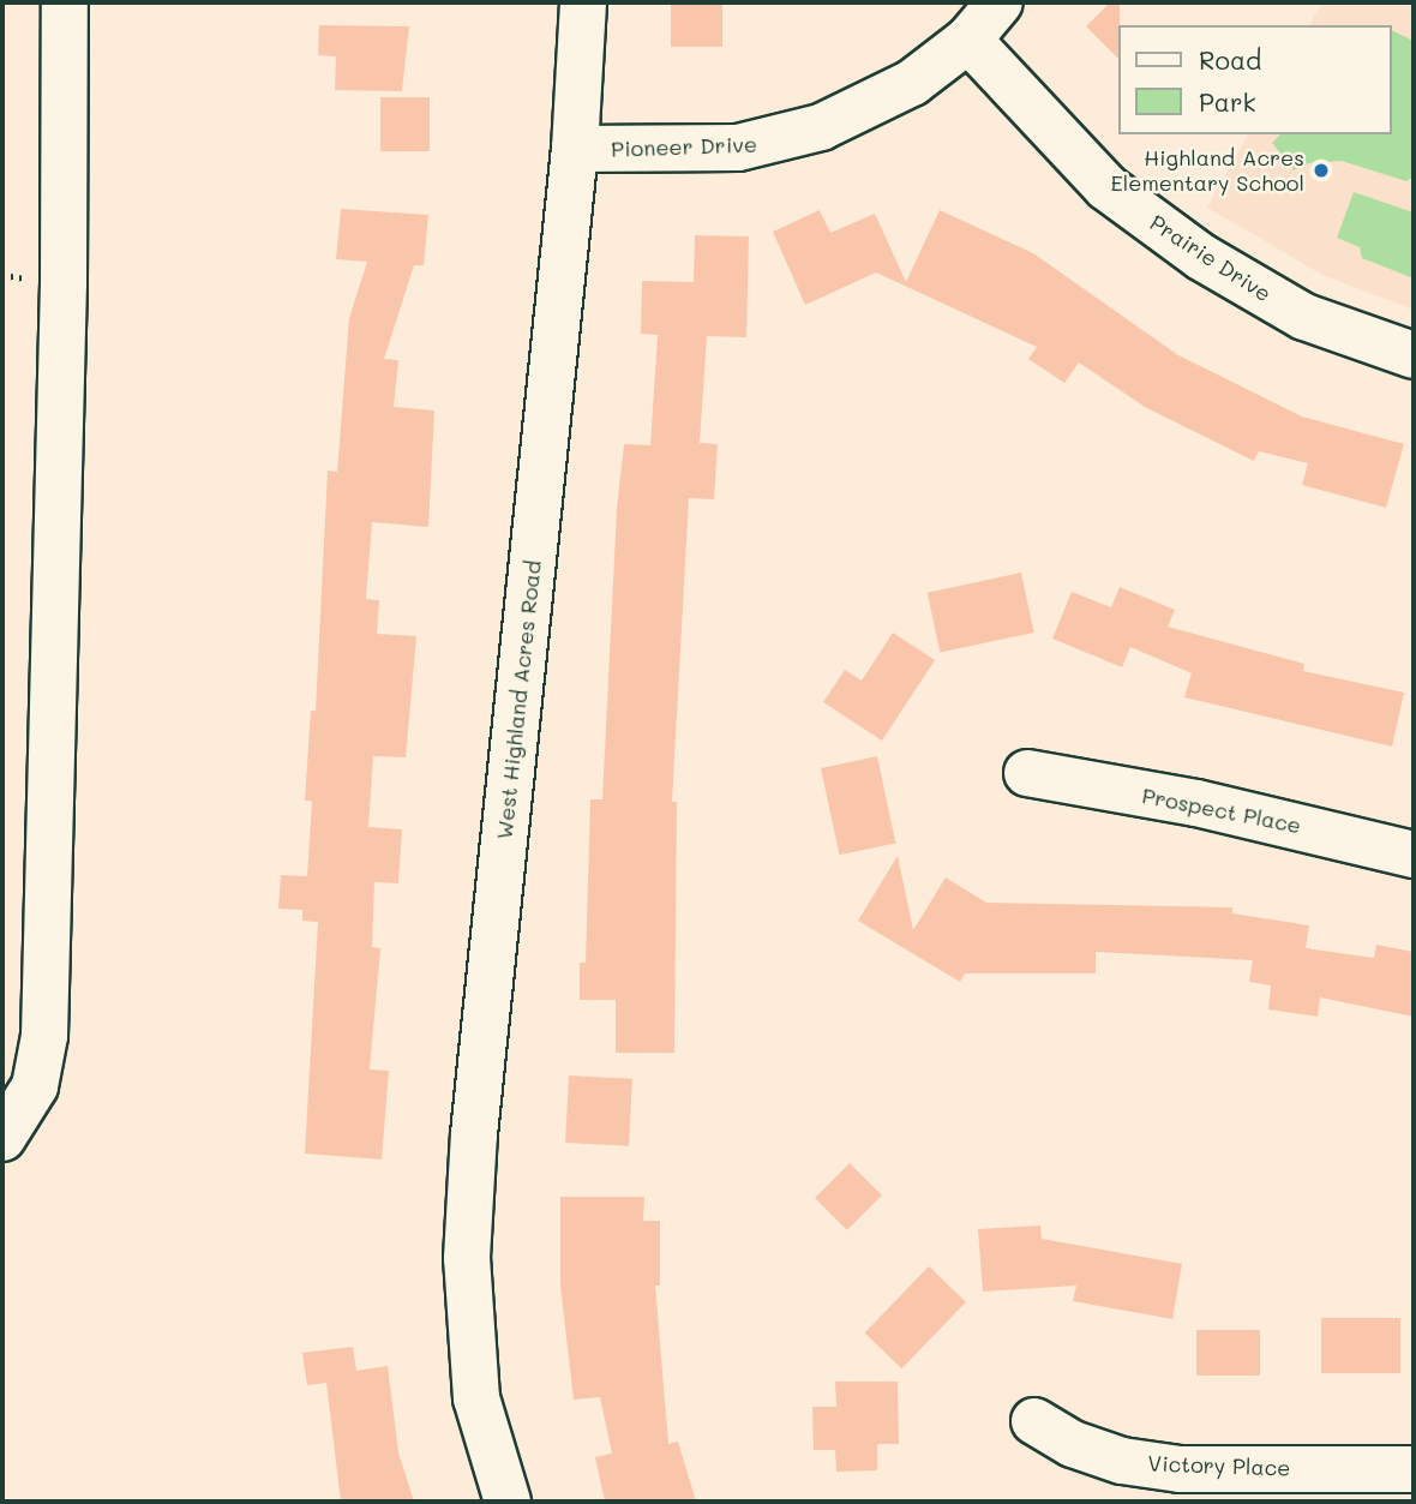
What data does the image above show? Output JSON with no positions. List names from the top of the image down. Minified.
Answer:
{"streets":{"street":["Pioneer Drive","Prairie Drive","West Highland Acres Road","Prospect Place","Victory Place"]},"crossings":[["Pioneer Drive","Prairie Drive"],["Pioneer Drive","West Highland Acres Road"]],"places":["Highland Acres Elementary School"],"legend":["Road","Park"]}
